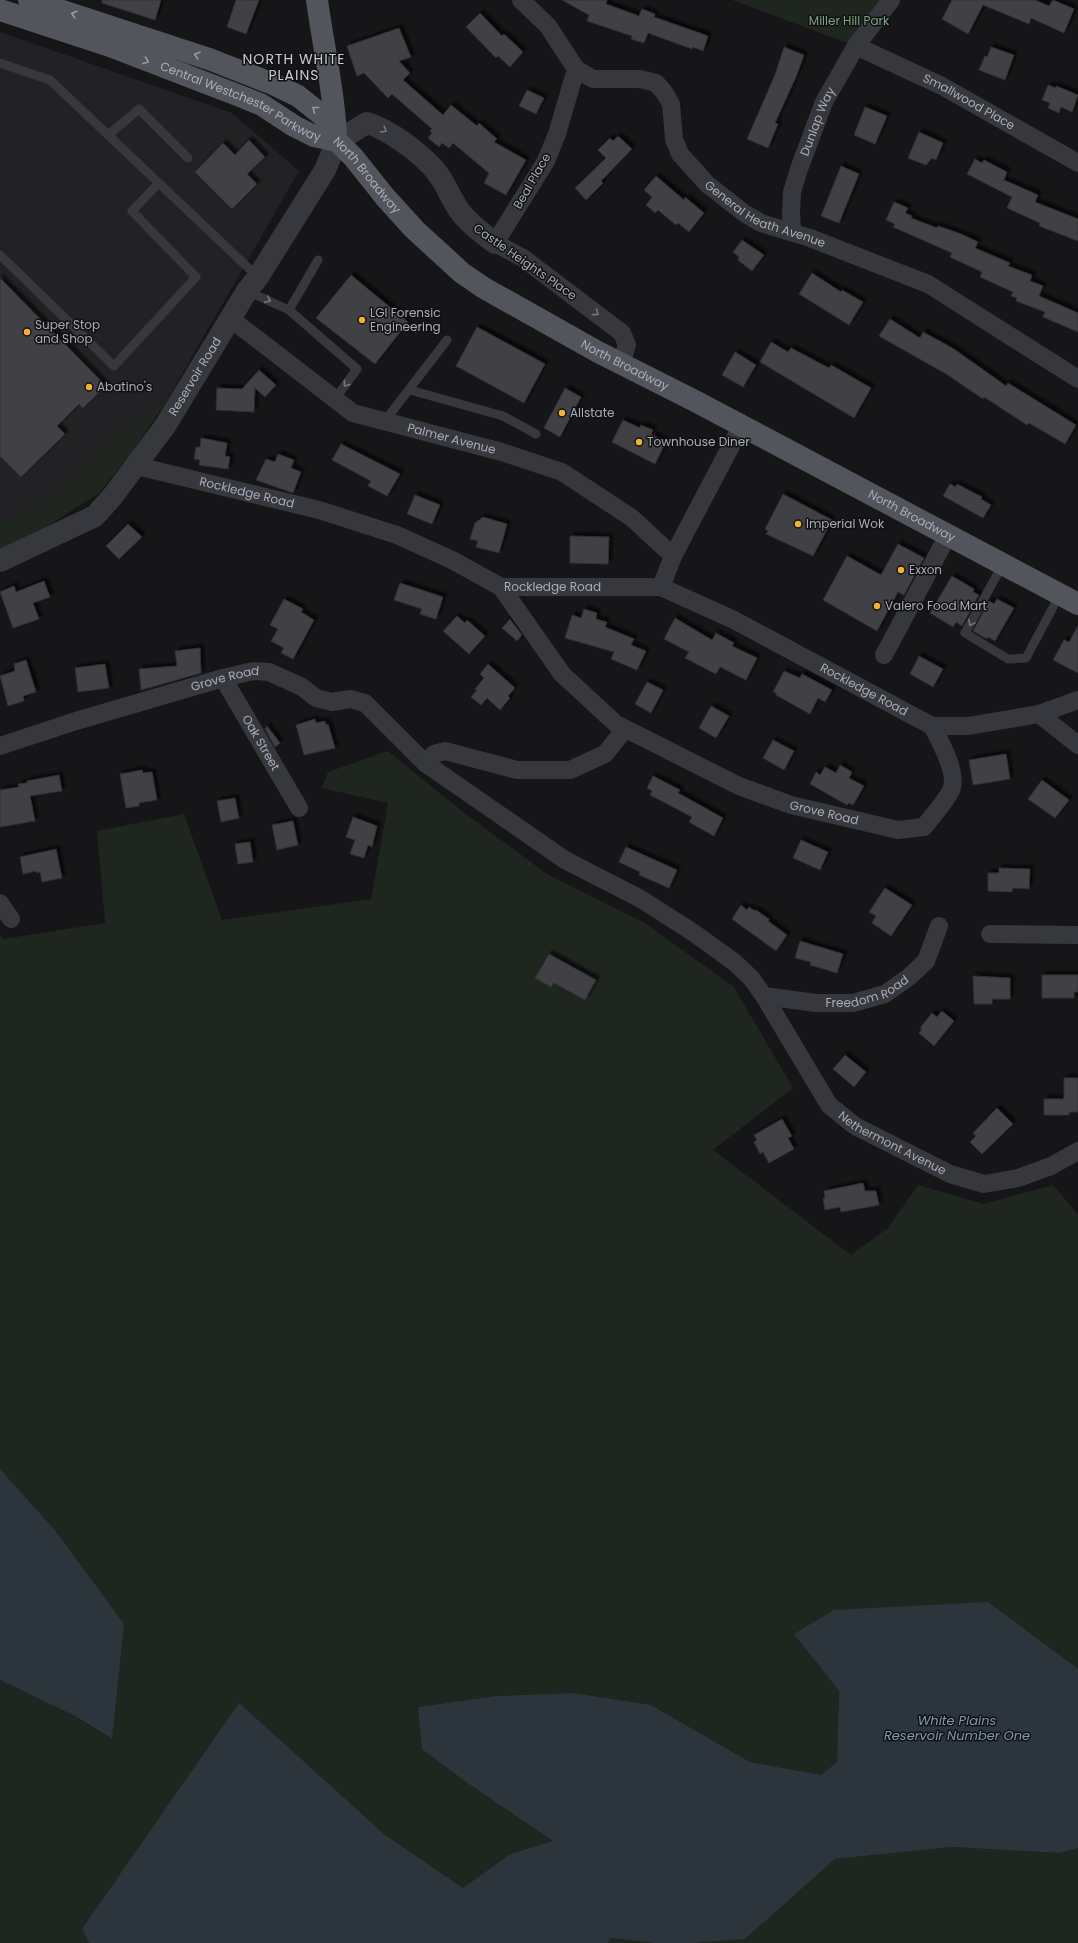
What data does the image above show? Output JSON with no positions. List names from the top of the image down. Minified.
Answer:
{"streets":{"main road":["Central Westchester Parkway","North Broadway"],"street":["Smallwood Place","Dunlap Way","Beal Place","General Heath Avenue","Castle Heights Place","Reservoir Road","Palmer Avenue","Rockledge Road","Grove Road","Oak Street","Freedom Road","Nethermont Avenue"]},"crossings":[["Central Westchester Parkway","North Broadway"],["Central Westchester Parkway","Castle Heights Place"],["Central Westchester Parkway","Reservoir Road"],["Smallwood Place","Dunlap Way"],["Dunlap Way","General Heath Avenue"],["North Broadway","Castle Heights Place"],["North Broadway","Reservoir Road"],["Beal Place","General Heath Avenue"],["Beal Place","Castle Heights Place"],["Castle Heights Place","Reservoir Road"],["Reservoir Road","Palmer Avenue"],["Reservoir Road","Rockledge Road"],["Rockledge Road","Grove Road"],["Grove Road","Oak Street"],["Grove Road","Freedom Road"],["Grove Road","Nethermont Avenue"],["Freedom Road","Nethermont Avenue"]],"one_way":["Castle Heights Place"],"districts":["NORTH WHITE PLAINS"],"water":["White Plains Reservoir Number One"],"parks":["Miller Hill Park"],"places":["LGI Forensic Engineering","Super Stop and Shop","Abatino's","Allstate","Townhouse Diner","Imperial Wok","Exxon","Valero Food Mart"]}
